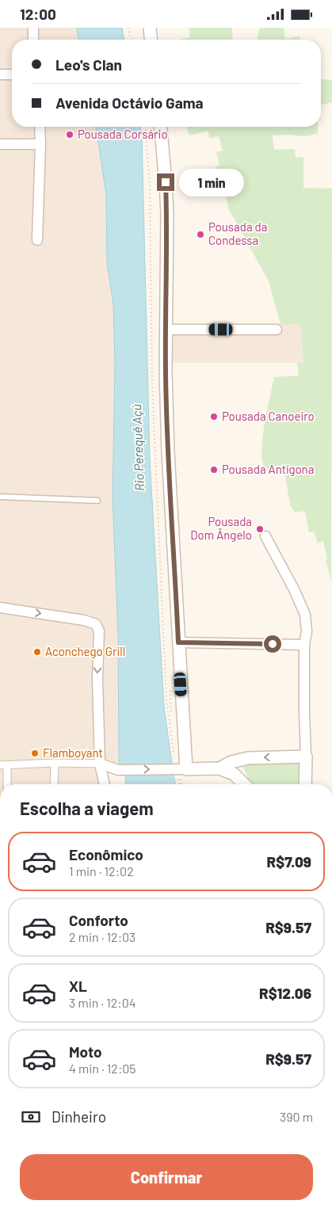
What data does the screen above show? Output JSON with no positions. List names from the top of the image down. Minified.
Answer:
{"water":["Rio Perequê Açú"],"places":["Pousada Corsário","Pousada da Condessa","Pousada Canoeiro","Pousada Antígona","Pousada Dom Ângelo","Aconchego Grill","Flamboyant"],"page":{"status":"12:00","banner":["Leo's Clan","Avenida Octávio Gama"],"bubble":"1 min","heading":"Escolha a viagem","list":[{"name":"Econômico","note":"1 min · 12:02","value":"R$7.09"},{"name":"Conforto","note":"2 min · 12:03","value":"R$9.57"},{"name":"XL","note":"3 min · 12:04","value":"R$12.06"},{"name":"Moto","note":"4 min · 12:05","value":"R$9.57"}],"pay":["Dinheiro","390 m"],"buttons":"Confirmar"}}
